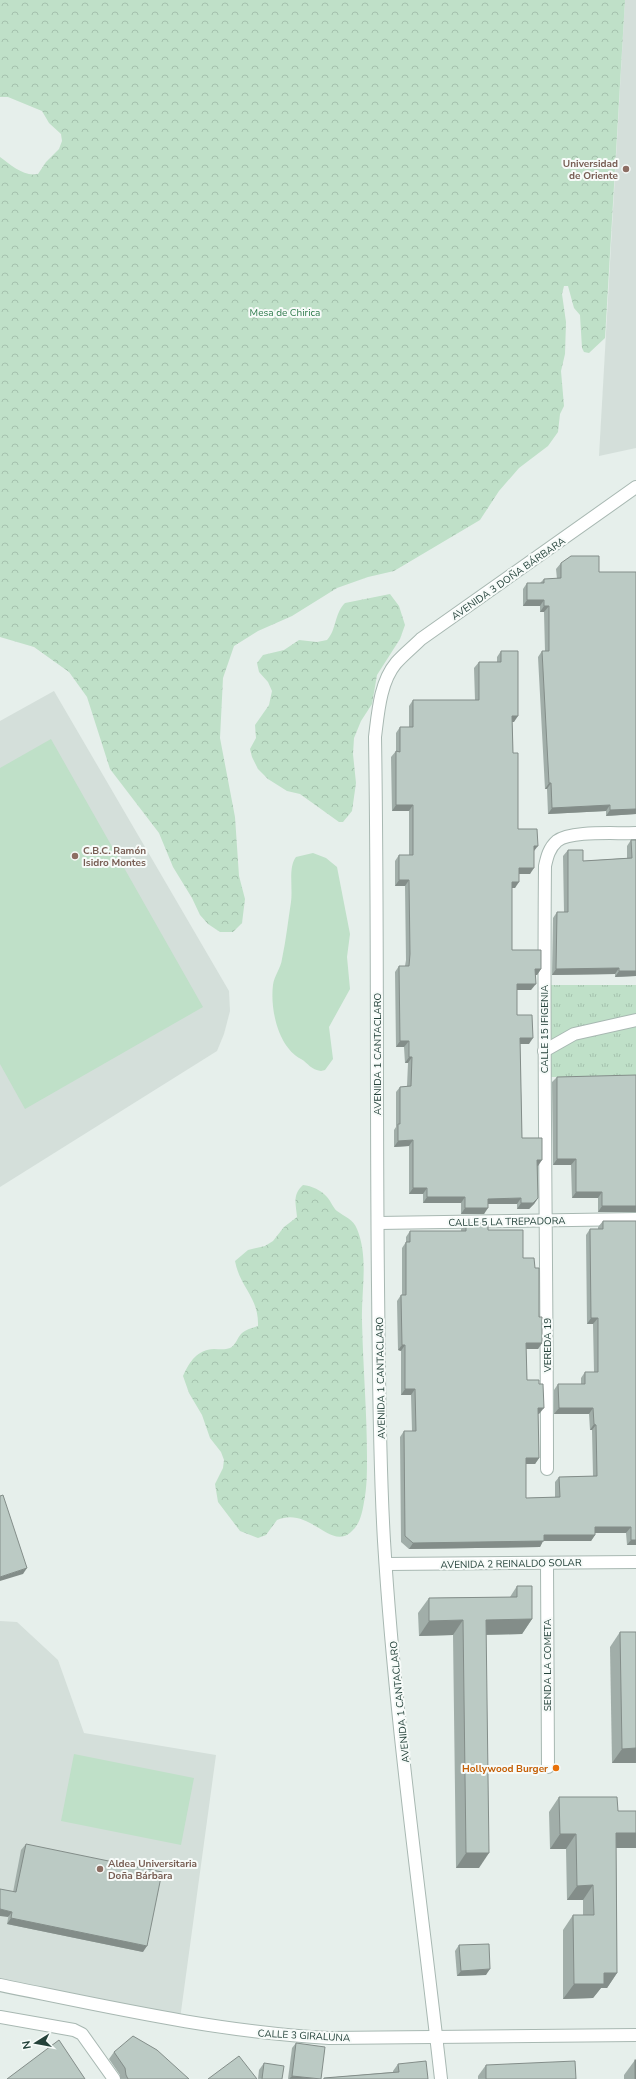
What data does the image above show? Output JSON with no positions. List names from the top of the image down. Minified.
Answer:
{"streets":{"street":["AVENIDA 3 DOÑA BÁRBARA","CALLE 15 IFIGENIA","AVENIDA 1 CANTACLARO","CALLE 5 LA TREPADORA","VEREDA 19","AVENIDA 2 REINALDO SOLAR","SENDA LA COMETA","CALLE 3 GIRALUNA"]},"crossings":[["AVENIDA 3 DOÑA BÁRBARA","AVENIDA 1 CANTACLARO"],["CALLE 15 IFIGENIA","CALLE 5 LA TREPADORA"],["CALLE 15 IFIGENIA","VEREDA 19"],["AVENIDA 1 CANTACLARO","CALLE 5 LA TREPADORA"],["AVENIDA 1 CANTACLARO","AVENIDA 2 REINALDO SOLAR"],["AVENIDA 1 CANTACLARO","CALLE 3 GIRALUNA"],["CALLE 5 LA TREPADORA","VEREDA 19"],["AVENIDA 2 REINALDO SOLAR","SENDA LA COMETA"]],"parks":["Mesa de Chirica"],"places":["Universidad de Oriente","C.B.C. Ramón Isidro Montes","Hollywood Burger","Aldea Universitaria Doña Bárbara"],"north":"left"}
